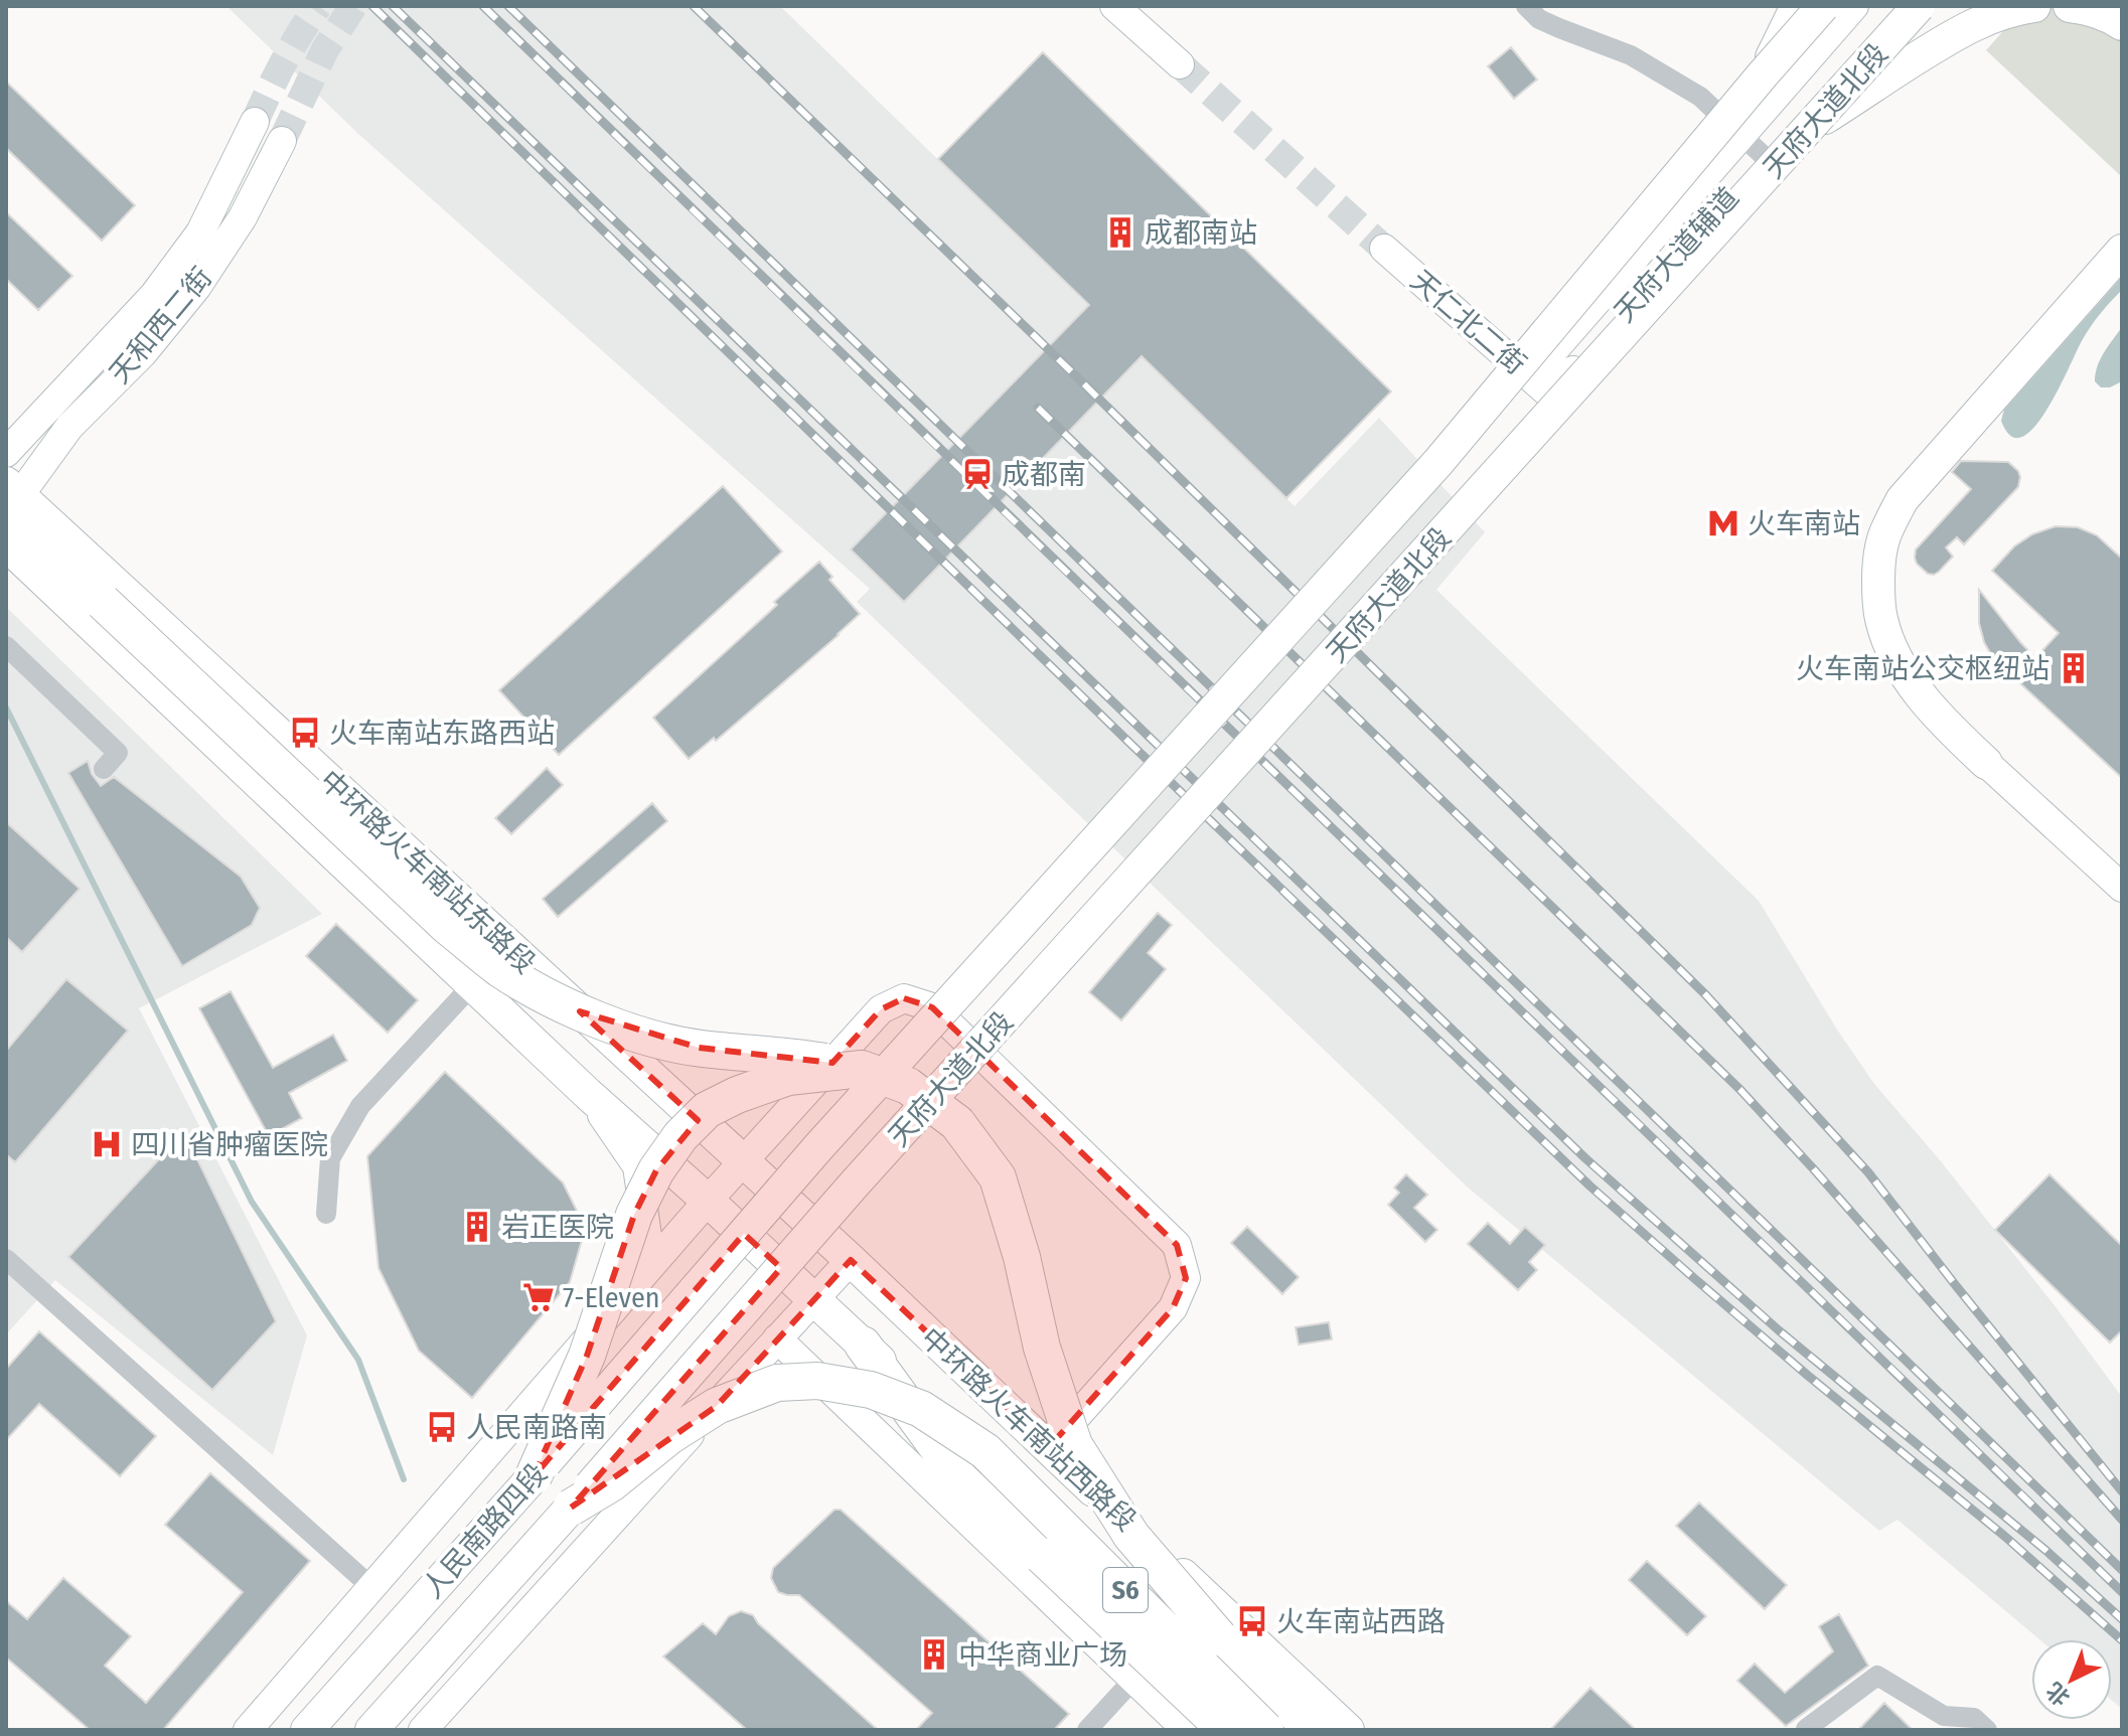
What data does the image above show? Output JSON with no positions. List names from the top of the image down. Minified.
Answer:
{"streets":{"highway":["S6"],"main road":["天府大道北段","中环路火车南站东路段","中环路火车南站西路段","人民南路四段"],"street":["天府大道辅道","天仁北二街","天和西二街"]},"crossings":[["天府大道北段","人民南路四段"],["天府大道辅道","天仁北二街"],["天和西二街","中环路火车南站东路段"],["中环路火车南站东路段","中环路火车南站西路段"],["中环路火车南站东路段","人民南路四段"],["中环路火车南站西路段","人民南路四段"],["中环路火车南站西路段","S6"],["人民南路四段","S6"]],"places":{"building":["成都南站","火车南站公交枢纽站","岩正医院","中华商业广场"],"station":["成都南"],"metro station":["火车南站"],"bus stop":["火车南站东路西站","人民南路南","火车南站西路"],"hospital":["四川省肿瘤医院"],"supermarket":["7-Eleven"]},"north":"bottom left"}
